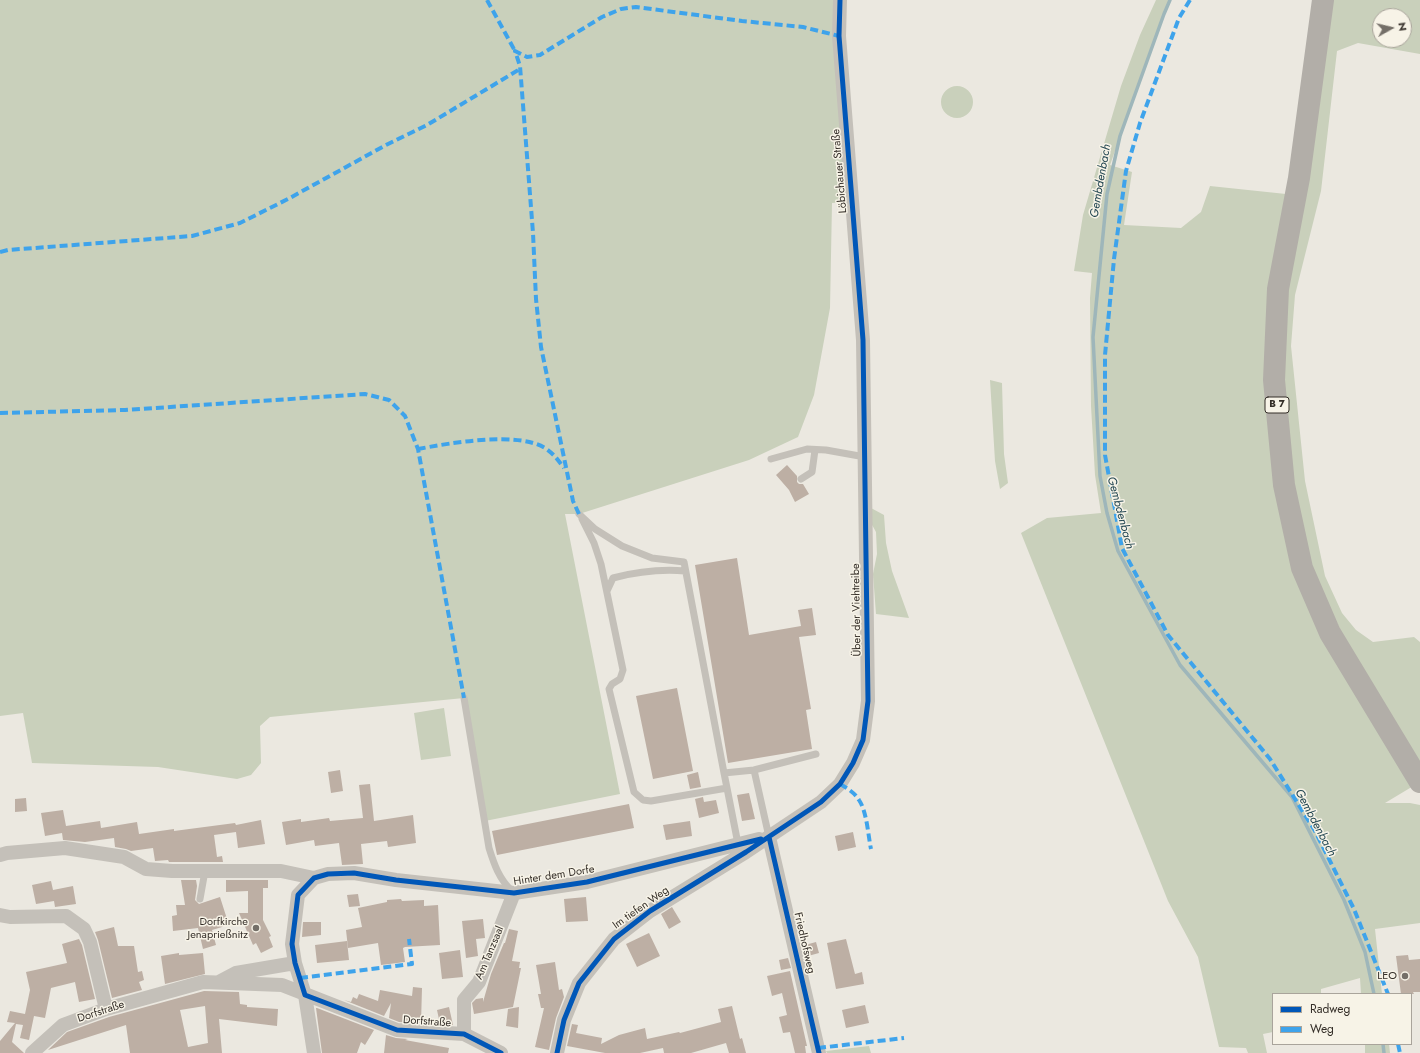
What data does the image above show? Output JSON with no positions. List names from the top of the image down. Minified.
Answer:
{"streets":{"main road":["B 7"],"street":["Löbichauer Straße","Über der Viehtreibe","Hinter dem Dorfe","Im tiefen Weg","Friedhofsweg","Am Tanzsaal","Dorfstraße"]},"crossings":[["Löbichauer Straße","Über der Viehtreibe"],["Über der Viehtreibe","Hinter dem Dorfe"],["Über der Viehtreibe","Im tiefen Weg"],["Über der Viehtreibe","Friedhofsweg"],["Hinter dem Dorfe","Im tiefen Weg"],["Hinter dem Dorfe","Friedhofsweg"],["Hinter dem Dorfe","Am Tanzsaal"],["Im tiefen Weg","Friedhofsweg"],["Am Tanzsaal","Dorfstraße"]],"water":["Gembdenbach"],"places":["Dorfkirche Jenaprießnitz","LEO"],"legend":["Radweg","Weg"],"north":"right"}
